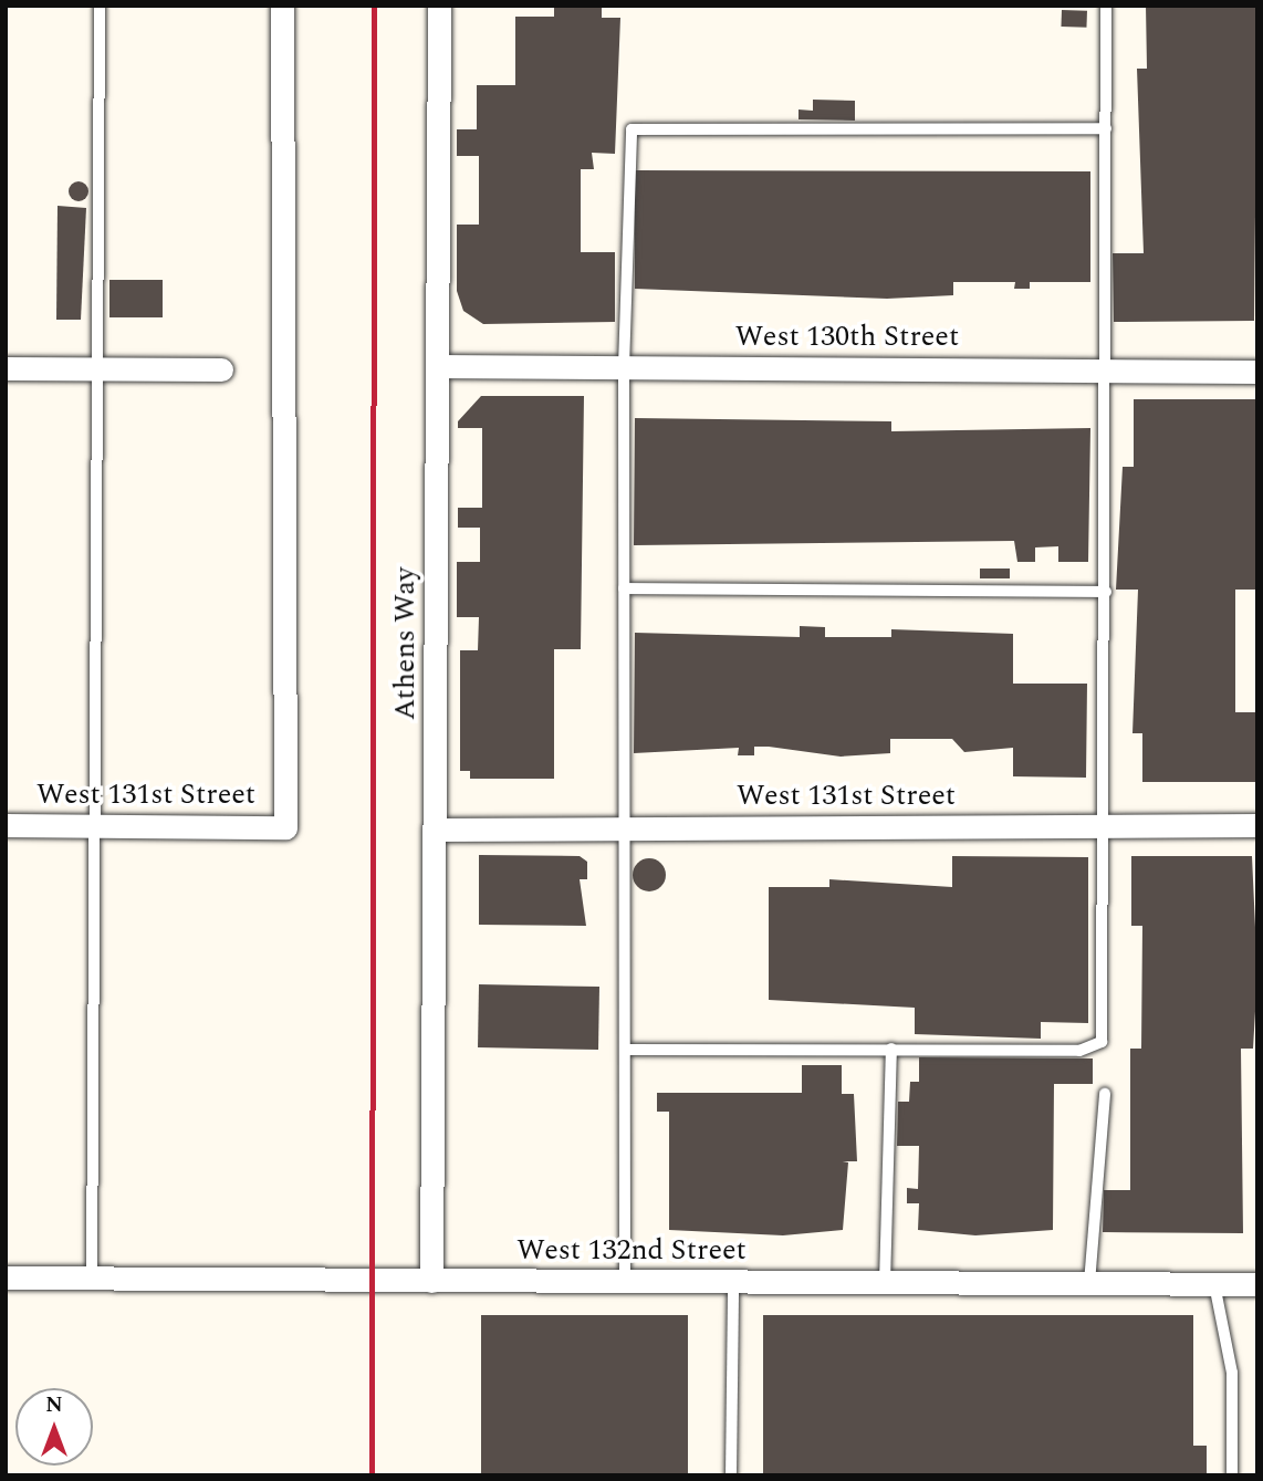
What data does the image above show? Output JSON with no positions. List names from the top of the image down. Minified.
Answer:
{"streets":{"street":["West 130th Street","Athens Way","West 131st Street","West 132nd Street"]},"crossings":[["West 130th Street","Athens Way"],["Athens Way","West 131st Street"],["Athens Way","West 132nd Street"]],"north":"top"}
